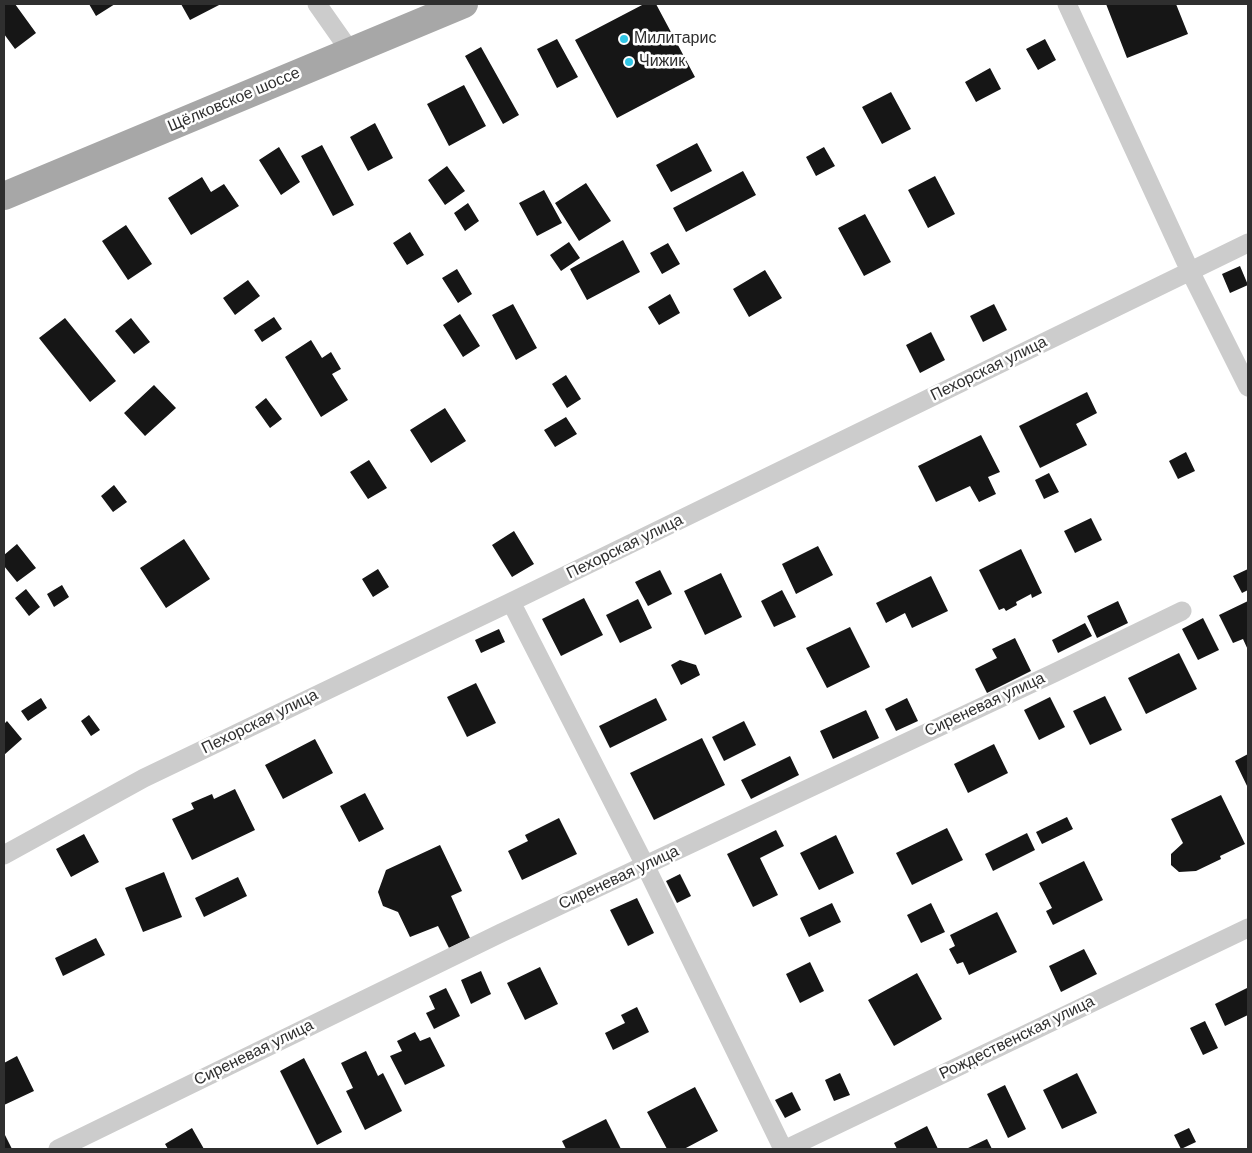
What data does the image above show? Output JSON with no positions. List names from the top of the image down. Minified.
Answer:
{"streets":{"main road":["Щёлковское шоссе"],"street":["Пехорская улица","Сиреневая улица","Рождественская улица"]},"places":["Милитарис","Чижик"]}
